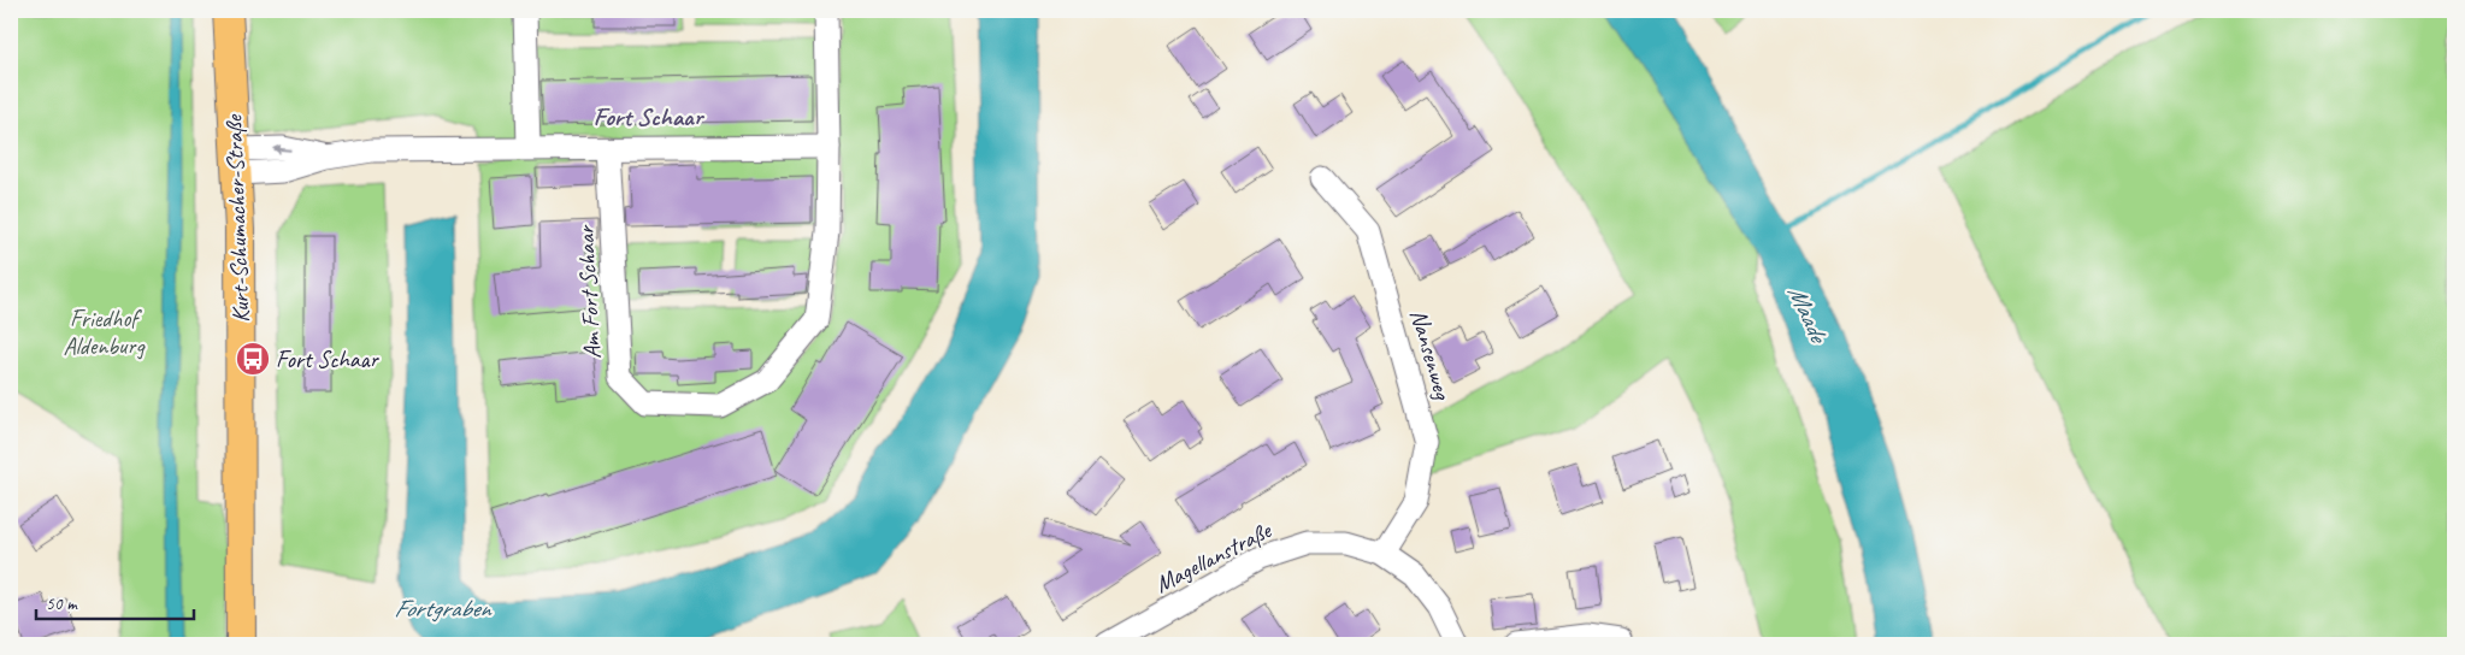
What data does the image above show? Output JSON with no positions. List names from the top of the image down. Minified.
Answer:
{"streets":{"main road":["Kurt-Schumacher-Straße"],"street":["Am Fort Schaar","Nansenweg","Magellanstraße"]},"crossings":[["Nansenweg","Magellanstraße"]],"districts":["Fort Schaar"],"water":["Maade","Fortgraben"],"parks":["Friedhof Aldenburg"],"places":{"bus stop":["Fort Schaar"]},"scale_bar":"50 m"}
